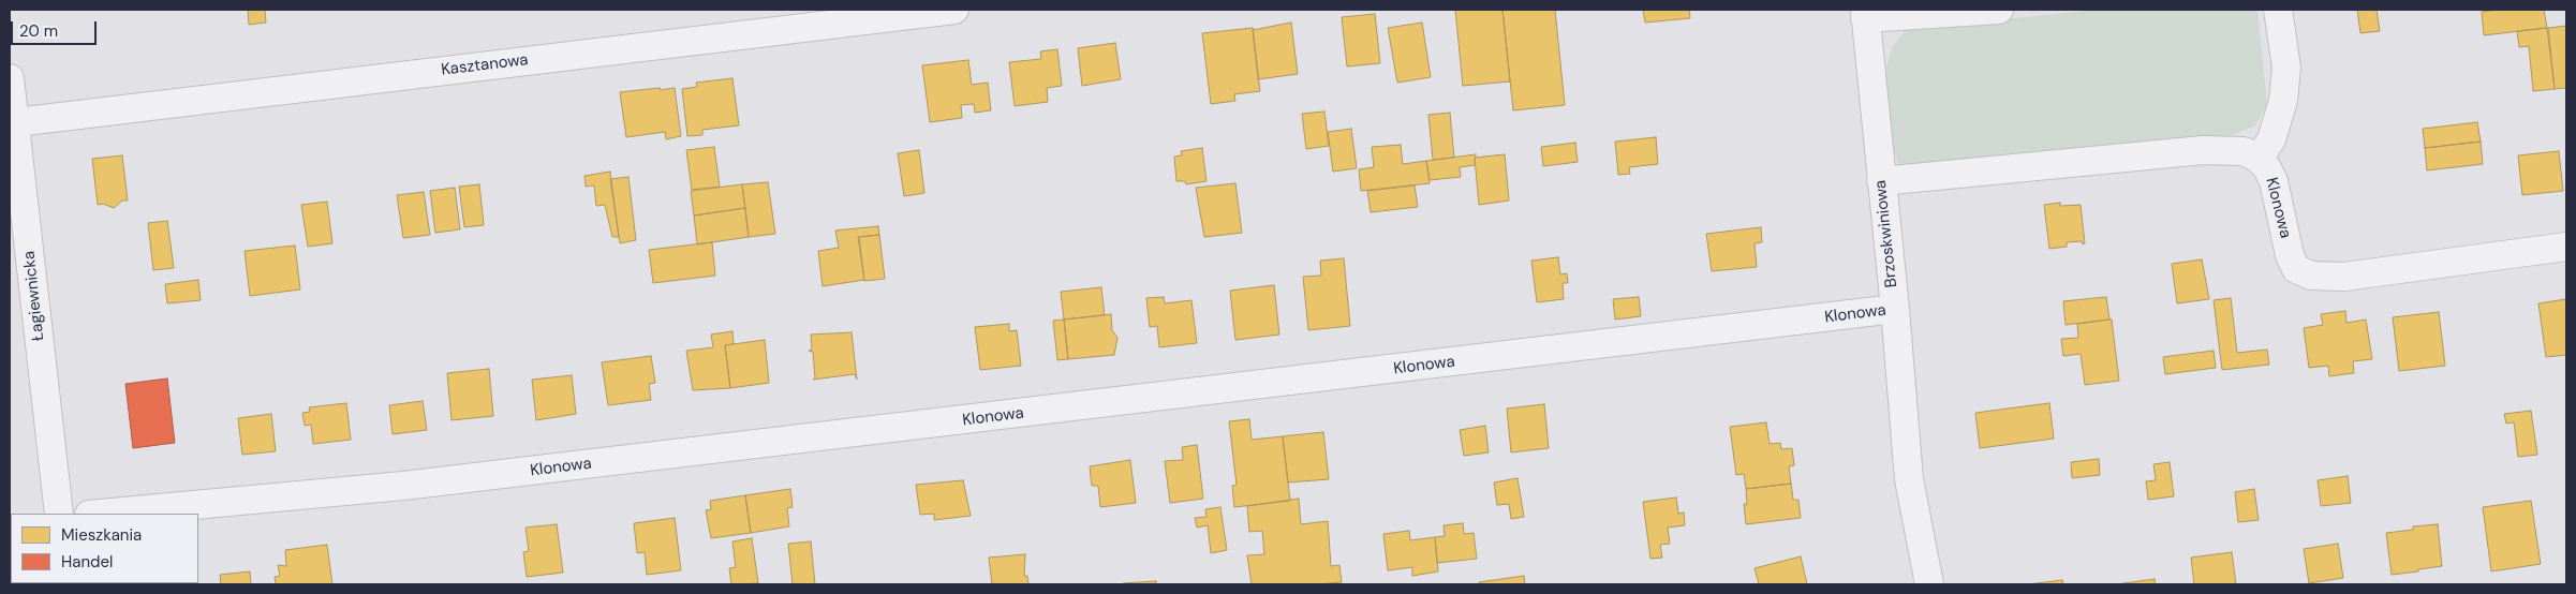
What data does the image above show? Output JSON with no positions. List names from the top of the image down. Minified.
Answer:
{"streets":{"street":["Kasztanowa","Klonowa","Brzoskwiniowa","Łagiewnicka"]},"crossings":[["Kasztanowa","Łagiewnicka"],["Klonowa","Brzoskwiniowa"]],"legend":["Mieszkania","Handel"],"scale_bar":"20 m"}
